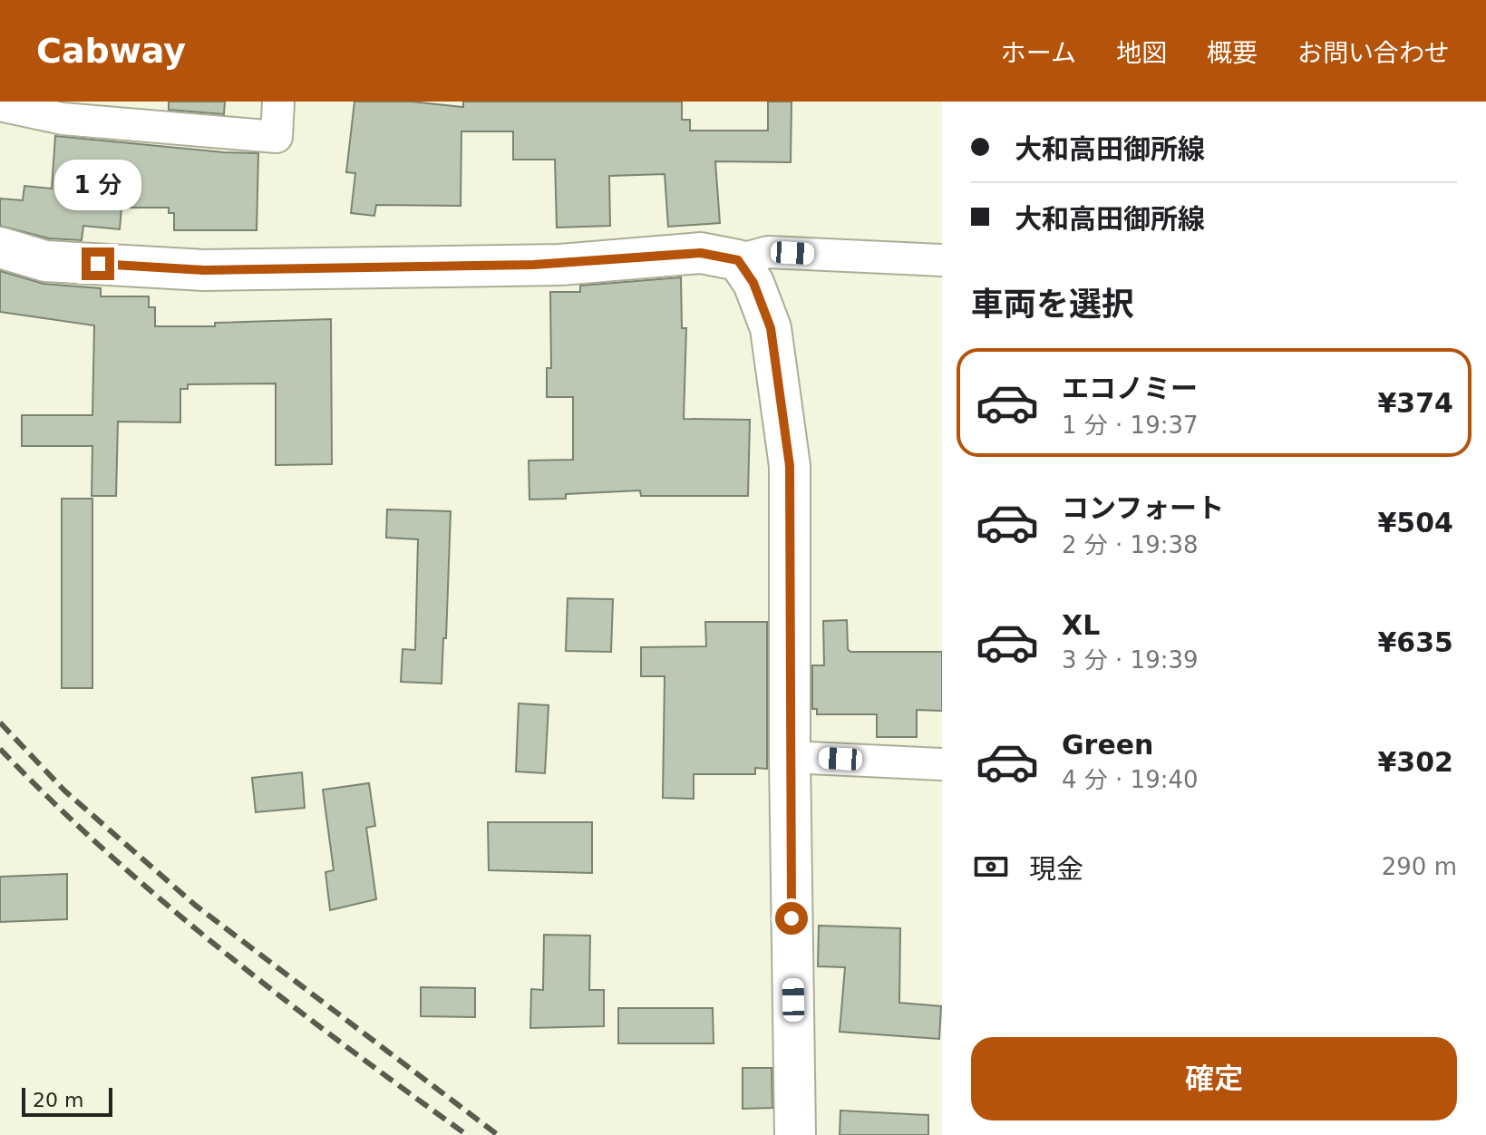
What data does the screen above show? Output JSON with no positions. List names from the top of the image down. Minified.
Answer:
{"scale_bar":"20 m","page":{"header":"Cabway","nav":["ホーム","地図","概要","お問い合わせ"],"banner":["大和高田御所線","大和高田御所線"],"bubble":"1 分","heading":"車両を選択","list":[{"name":"エコノミー","note":"1 分 · 19:37","value":"¥374"},{"name":"コンフォート","note":"2 分 · 19:38","value":"¥504"},{"name":"XL","note":"3 分 · 19:39","value":"¥635"},{"name":"Green","note":"4 分 · 19:40","value":"¥302"}],"pay":["現金","290 m"],"buttons":"確定","scale":"20 m"}}
